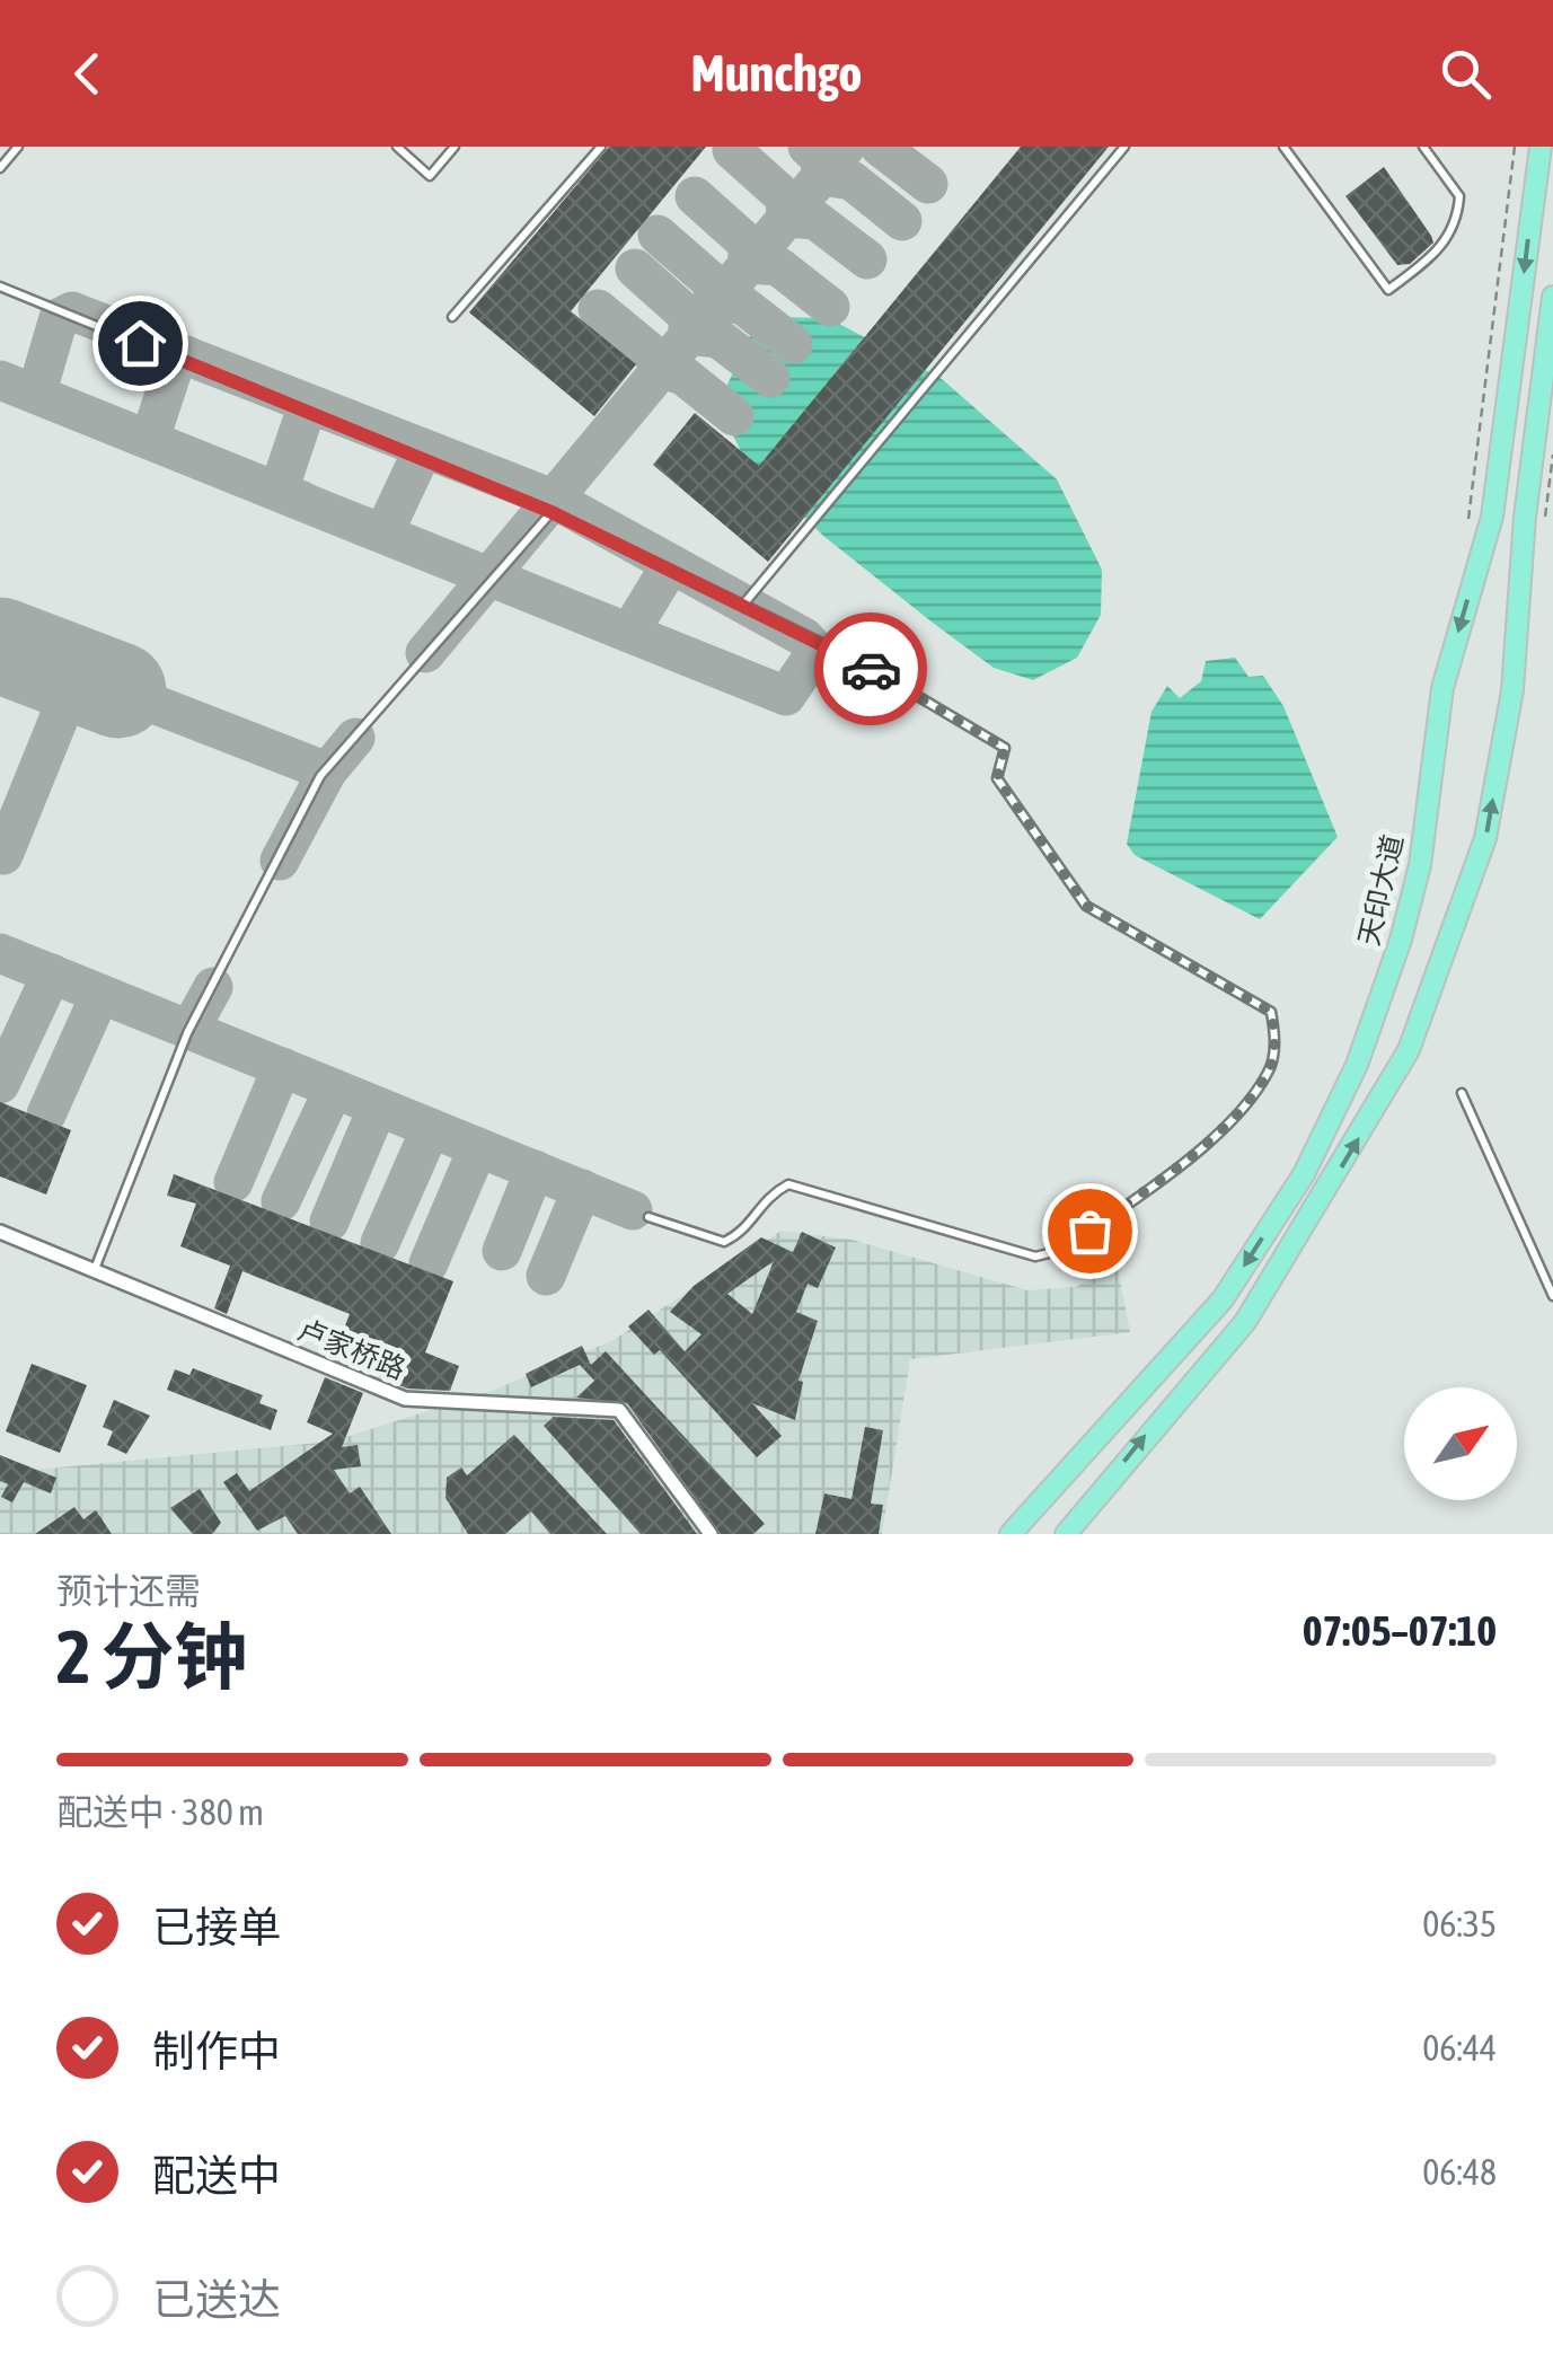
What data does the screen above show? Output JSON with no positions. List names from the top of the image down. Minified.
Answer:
{"streets":{"main road":["天印大道"],"street":["卢家桥路"]},"north":"top right","page":{"header":"Munchgo","heading":["2 分钟","预计还需","07:05–07:10"],"bar":"配送中 · 380 m","list":[["已接单","06:35"],["制作中","06:44"],["配送中","06:48"],"已送达"]}}
